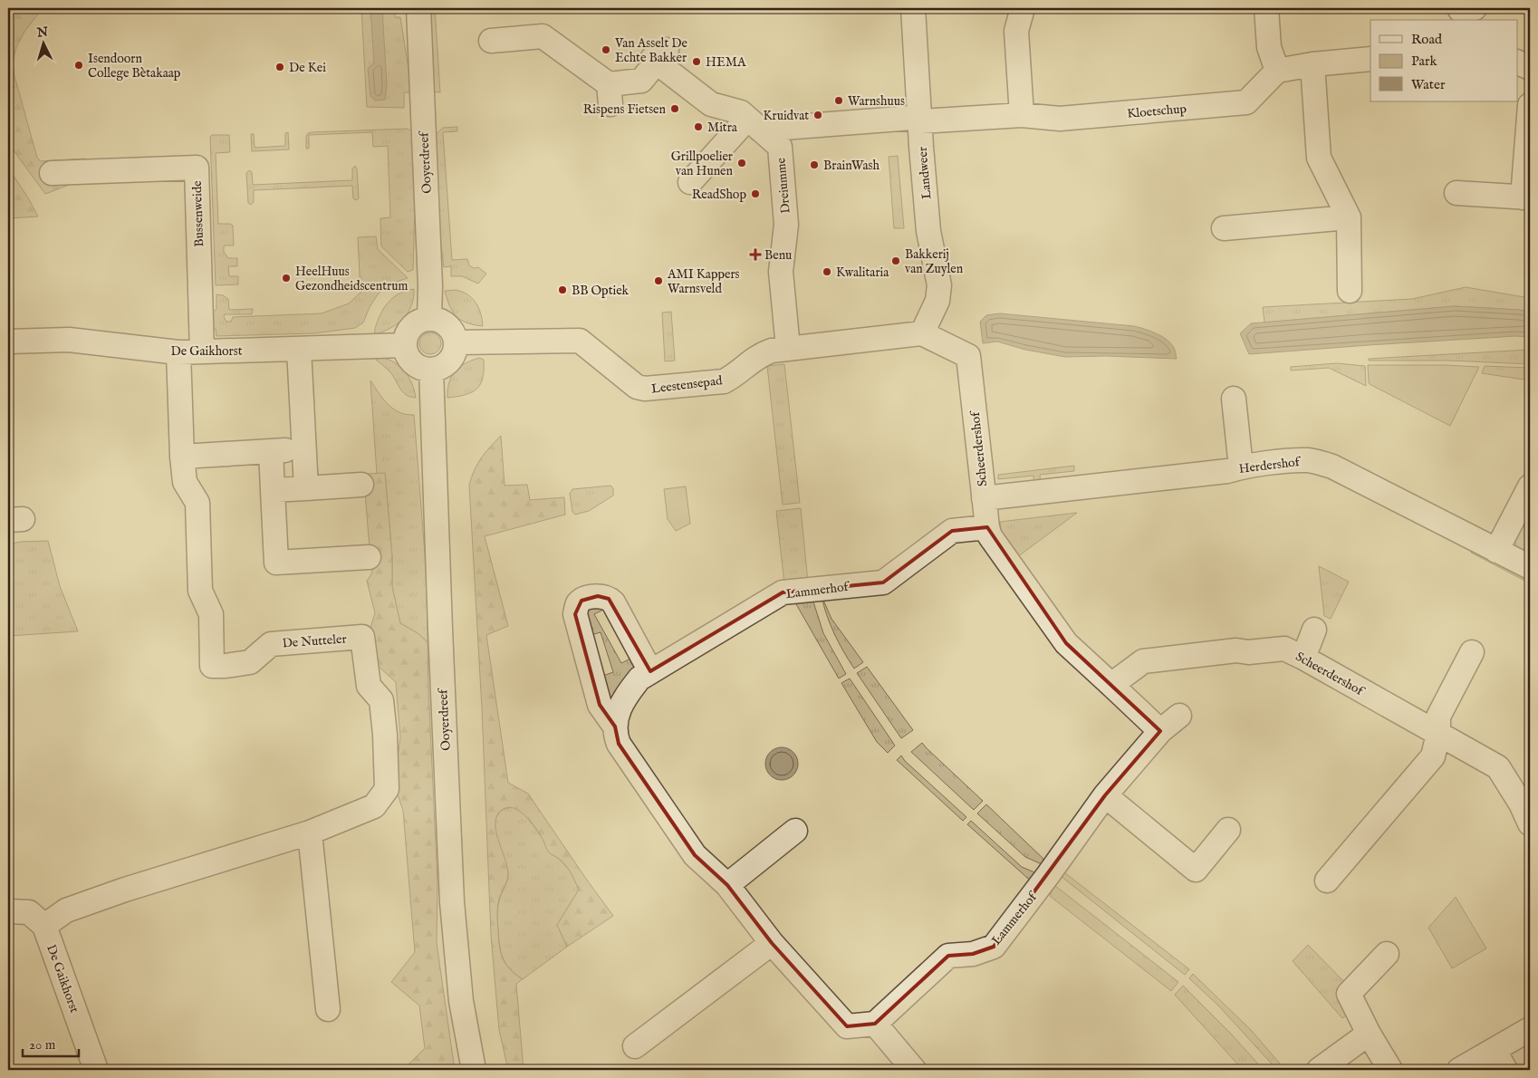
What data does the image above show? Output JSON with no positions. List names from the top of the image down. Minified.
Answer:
{"streets":{"street":["Kloetschup","Ooyerdreef","Landweer","Dreiumme","Bussenweide","De Gaikhorst","Leestensepad","Scheerdershof","Herdershof","Lammerhof","De Nutteler"]},"crossings":[["Kloetschup","Landweer"],["Kloetschup","Dreiumme"],["Ooyerdreef","De Gaikhorst"],["Ooyerdreef","Leestensepad"],["Landweer","Scheerdershof"],["Dreiumme","Leestensepad"],["Bussenweide","De Gaikhorst"],["De Gaikhorst","Leestensepad"],["De Gaikhorst","De Nutteler"],["Scheerdershof","Herdershof"],["Scheerdershof","Lammerhof"]],"places":{"other":["Van Asselt De Echte Bakker","HEMA","Isendoorn College Bètakaap","De Kei","Warnshuus","Rispens Fietsen","Kruidvat","Mitra","Grillpoelier van Hunen","BrainWash","ReadShop","Bakkerij van Zuylen","Kwalitaria","HeelHuus Gezondheidscentrum","AMI Kappers Warnsveld","BB Optiek"],"health":["Benu"]},"legend":["Road","Park","Water"],"scale_bar":"20 m","north":"top"}
